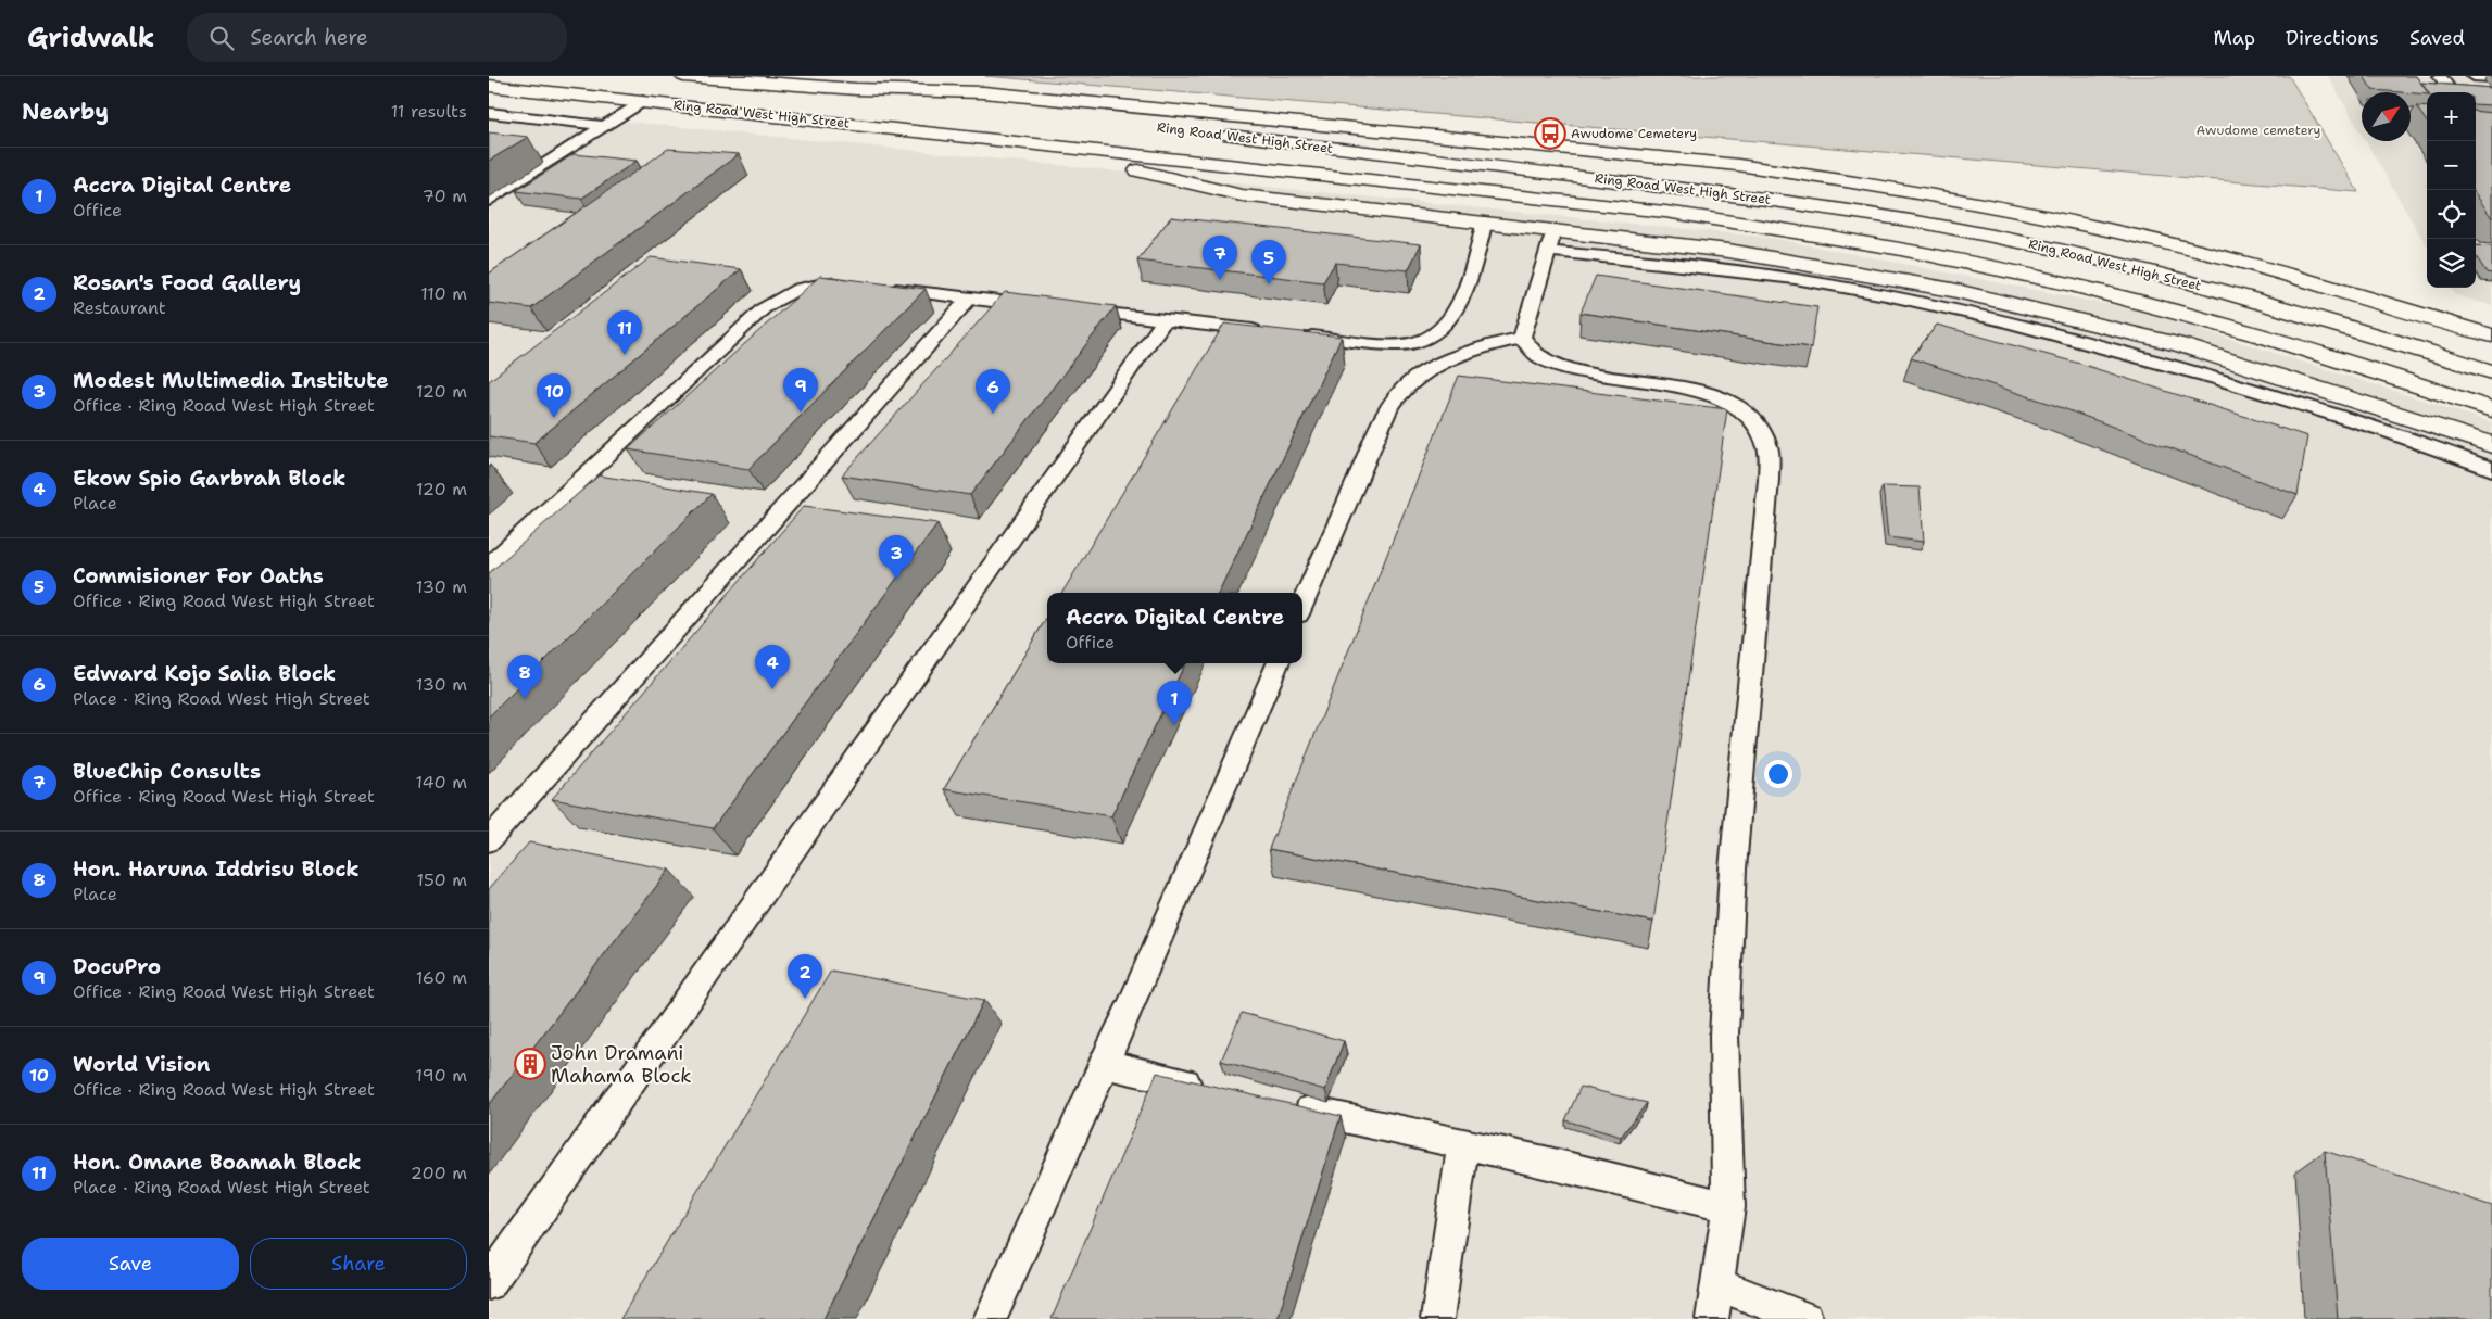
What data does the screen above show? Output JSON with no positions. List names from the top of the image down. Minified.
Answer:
{"streets":{"main road":["Ring Road West High Street"]},"parks":["Awudome cemetery"],"places":{"bus stop":["Awudome Cemetery"],"building":["John Dramani Mahama Block"]},"north":"top right","page":{"header":"Gridwalk","search":"Search here","nav":["Map","Directions","Saved"],"heading":["Nearby","11 results"],"map_buttons":["+","−"],"list":[{"mark":"1","name":"Accra Digital Centre","note":"Office","value":"70 m"},{"mark":"2","name":"Rosan's Food Gallery","note":"Restaurant","value":"110 m"},{"mark":"3","name":"Modest Multimedia Institute","note":"Office · Ring Road West High Street","value":"120 m"},{"mark":"4","name":"Ekow Spio Garbrah Block","note":"Place","value":"120 m"},{"mark":"5","name":"Commisioner For Oaths","note":"Office · Ring Road West High Street","value":"130 m"},{"mark":"6","name":"Edward Kojo Salia Block","note":"Place · Ring Road West High Street","value":"130 m"},{"mark":"7","name":"BlueChip Consults","note":"Office · Ring Road West High Street","value":"140 m"},{"mark":"8","name":"Hon. Haruna Iddrisu Block","note":"Place","value":"150 m"},{"mark":"9","name":"DocuPro","note":"Office · Ring Road West High Street","value":"160 m"},{"mark":"10","name":"World Vision","note":"Office · Ring Road West High Street","value":"190 m"},{"mark":"11","name":"Hon. Omane Boamah Block","note":"Place · Ring Road West High Street","value":"200 m"}],"pins":["7","5","11","9","6","10","3","4","8","1","2"],"popup":["Accra Digital Centre","Office"],"buttons":["Save","Share"]}}
